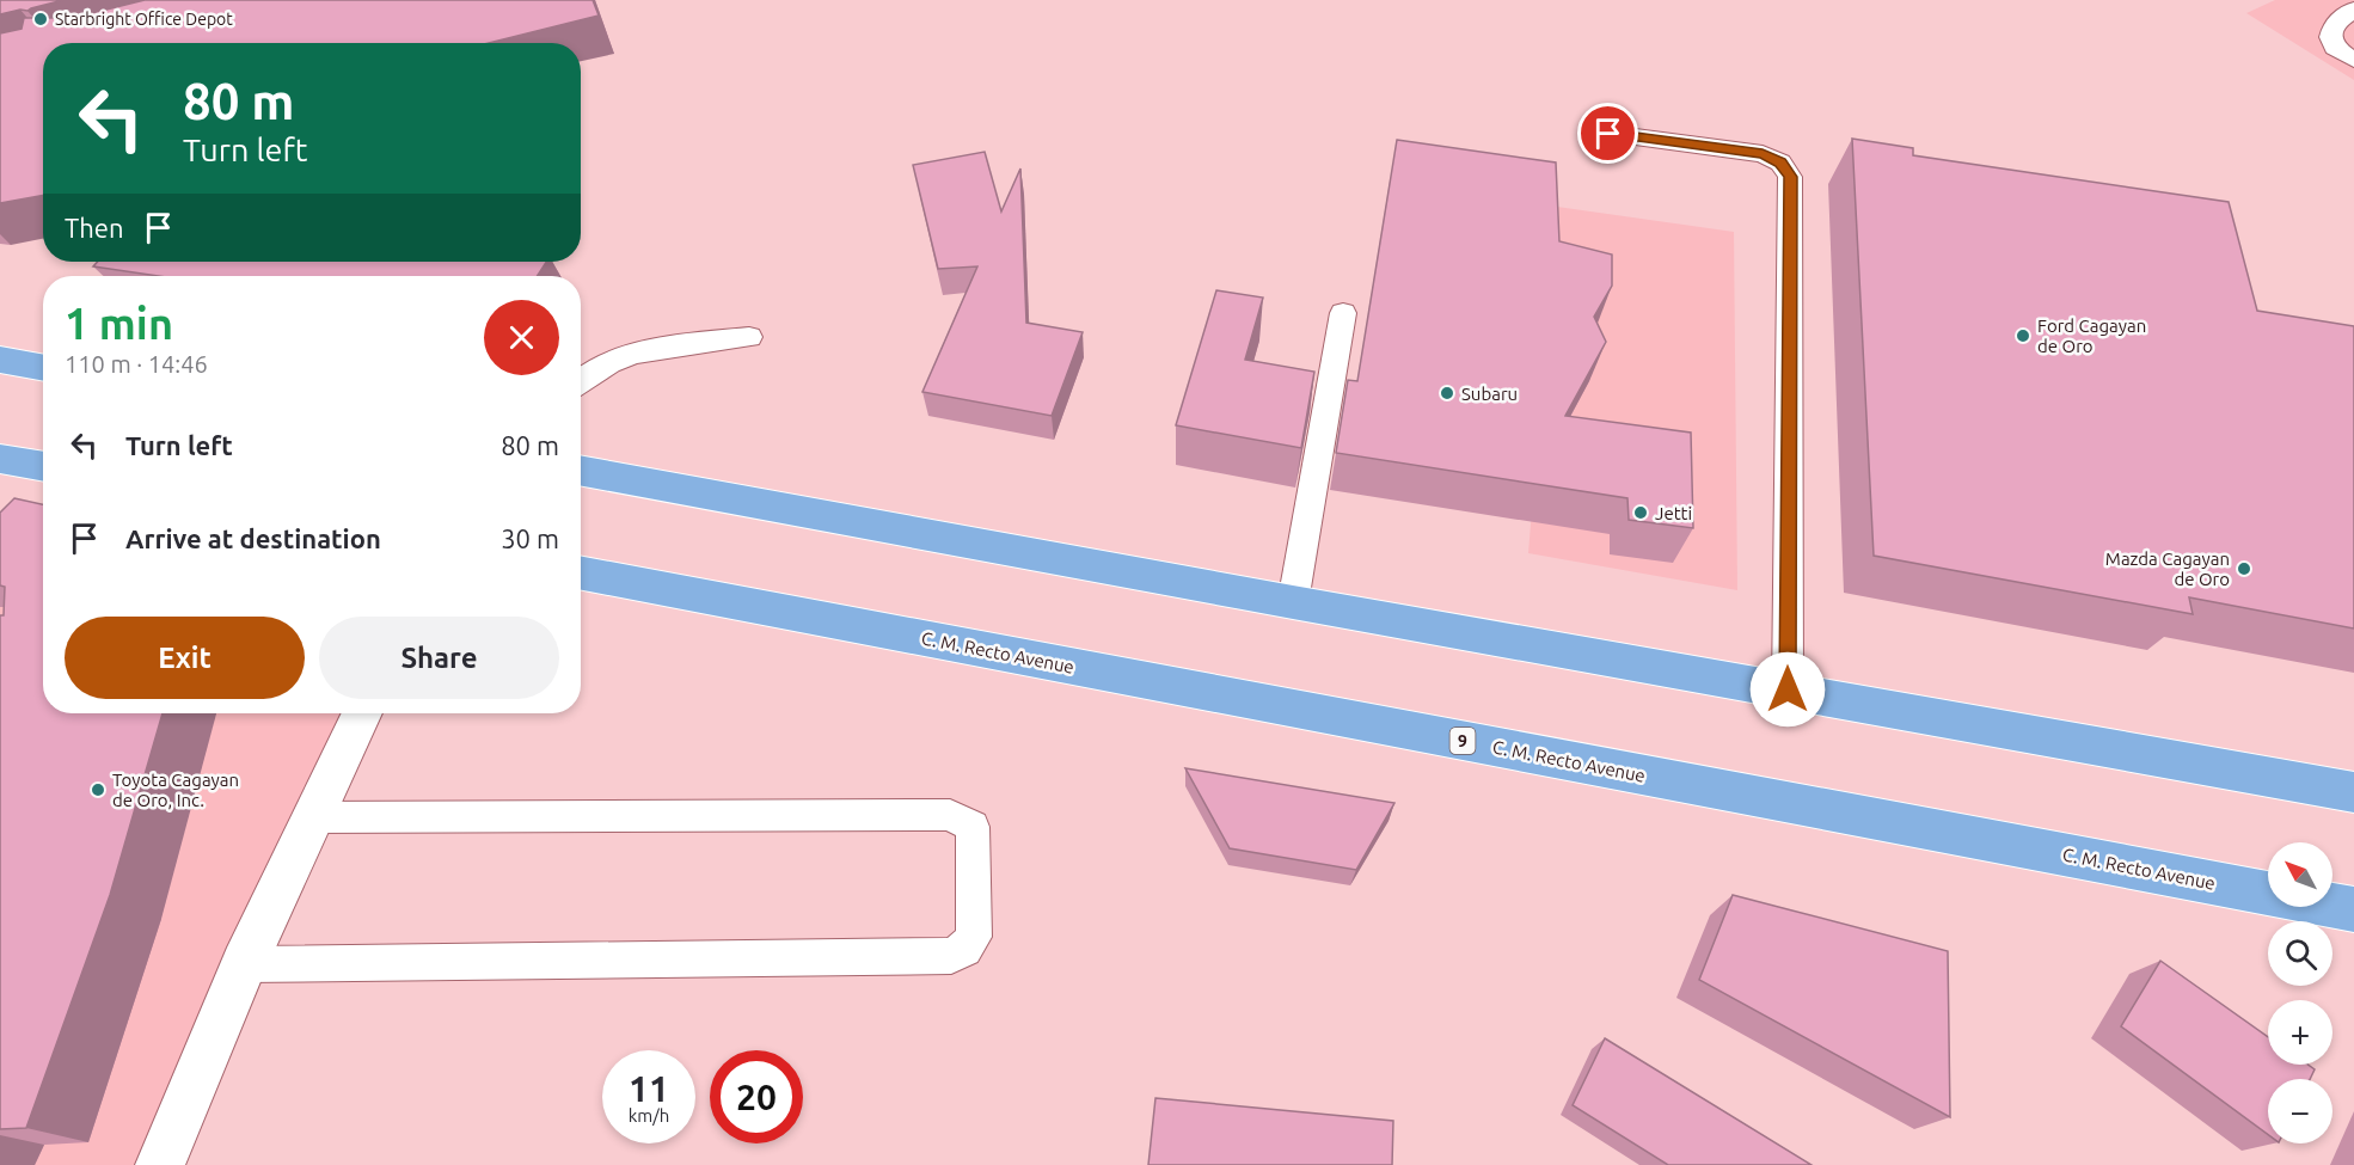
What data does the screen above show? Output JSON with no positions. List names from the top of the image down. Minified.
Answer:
{"streets":{"highway":["C. M. Recto Avenue","9"]},"places":["Starbright Office Depot","Ford Cagayan de Oro","Subaru","Jetti","Mazda Cagayan de Oro","Toyota Cagayan de Oro, Inc."],"north":"top left","page":{"turn":["80 m","Turn left"],"then":"Then","heading":["1 min","110 m · 14:46"],"list":[{"name":"Turn left","value":"80 m"},{"name":"Arrive at destination","value":"30 m"}],"buttons":["Exit","Share"],"map_buttons":["+","−"],"speed":"11 km/h","limit":"20"}}
